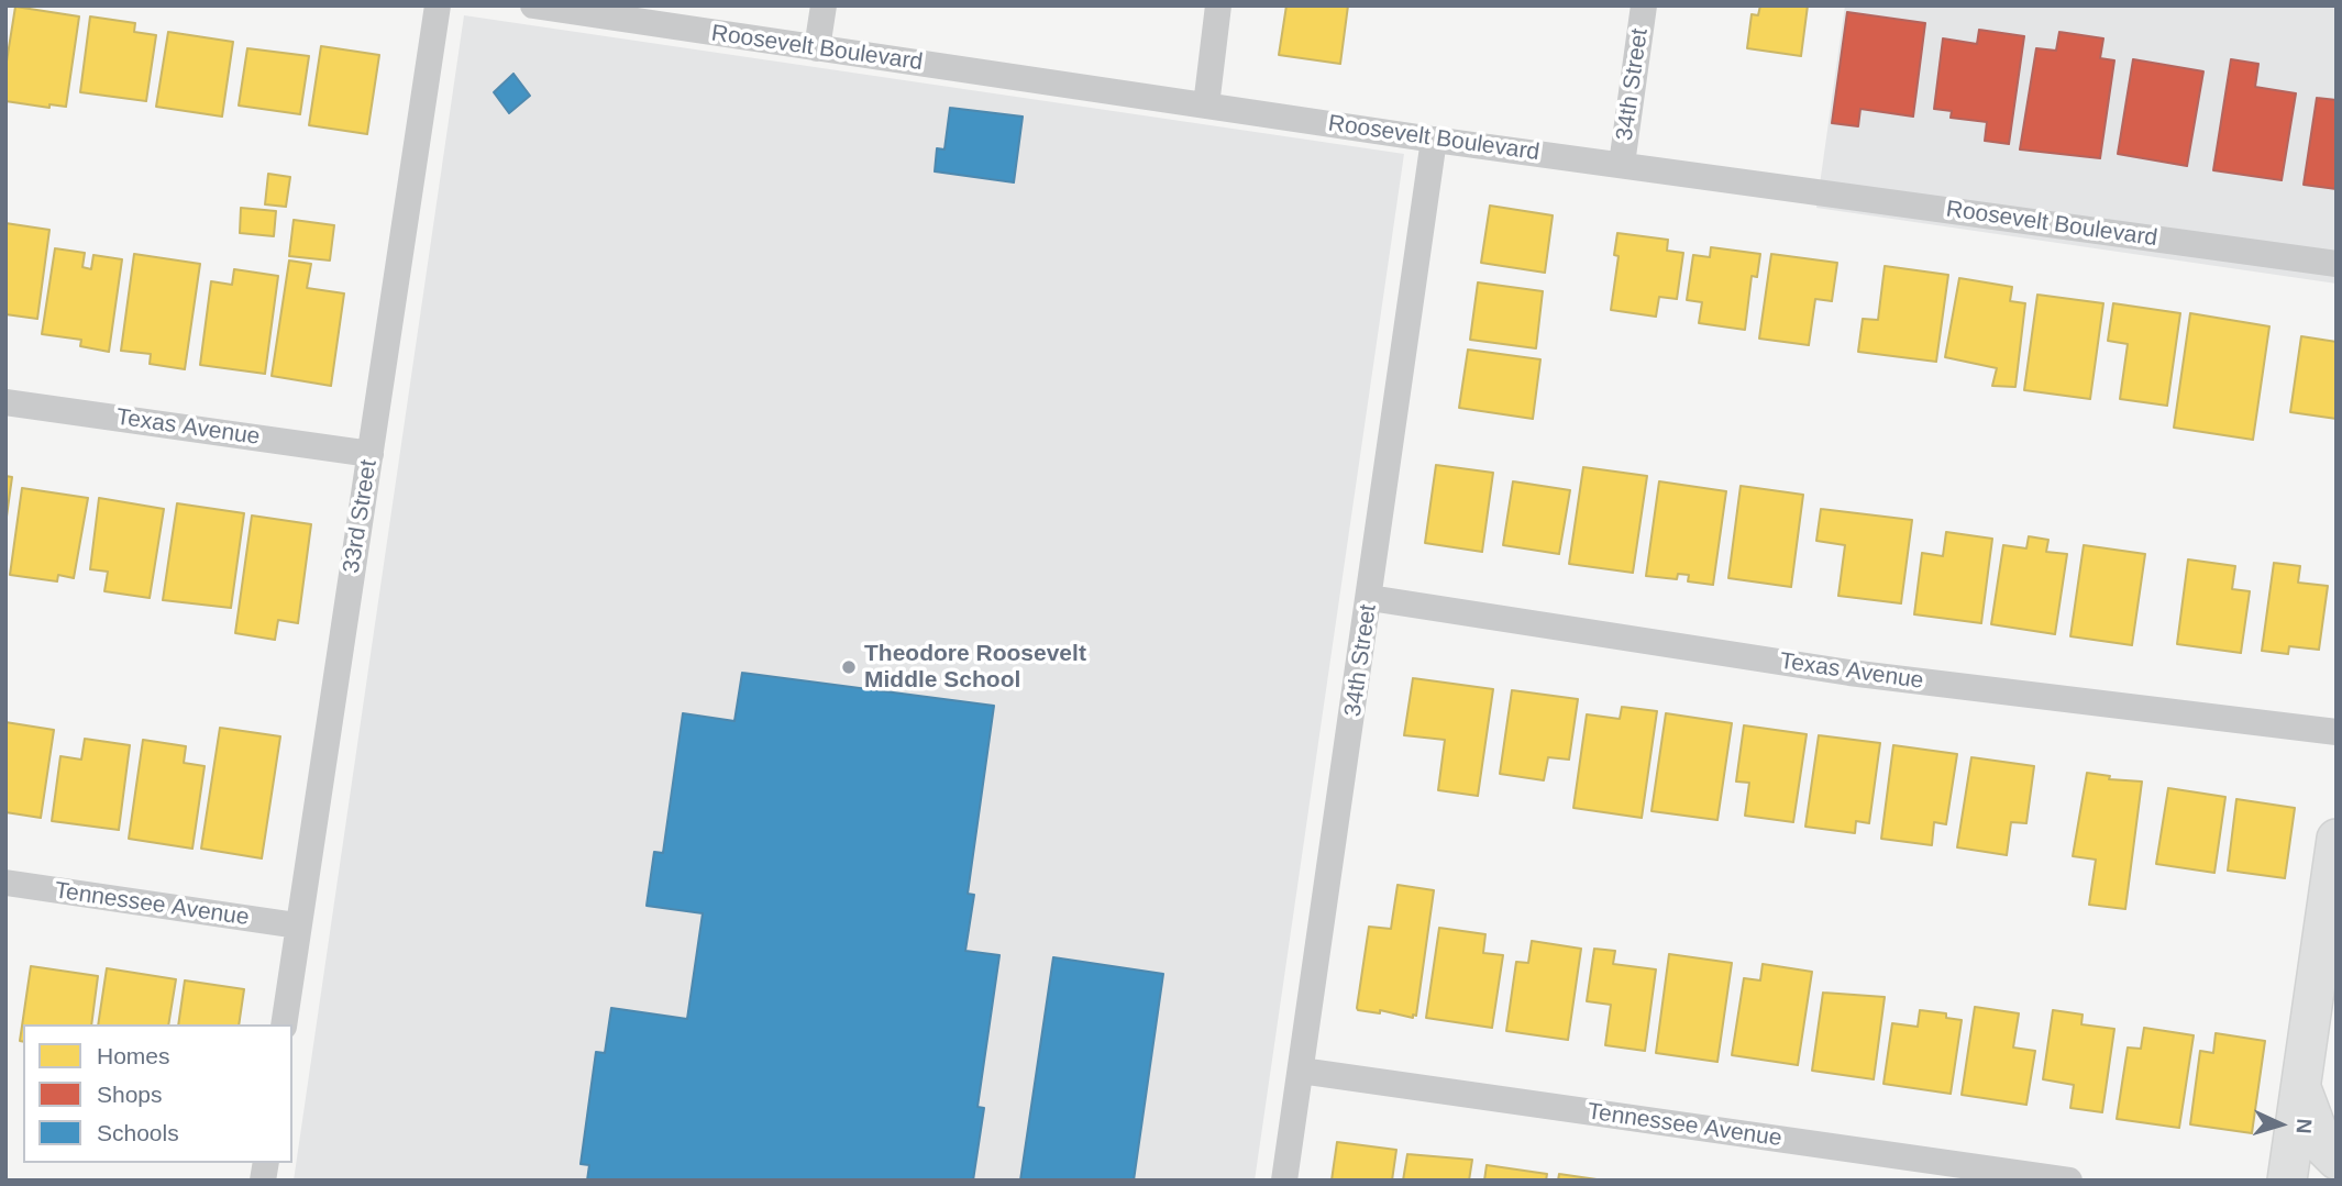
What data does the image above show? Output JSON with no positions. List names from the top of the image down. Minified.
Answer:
{"streets":{"street":["Roosevelt Boulevard","34th Street","Texas Avenue","33rd Street","Tennessee Avenue"]},"crossings":[["Roosevelt Boulevard","34th Street"],["34th Street","Texas Avenue"],["34th Street","Tennessee Avenue"],["Texas Avenue","33rd Street"],["33rd Street","Tennessee Avenue"]],"places":["Theodore Roosevelt Middle School"],"legend":["Homes","Shops","Schools"],"north":"right"}
